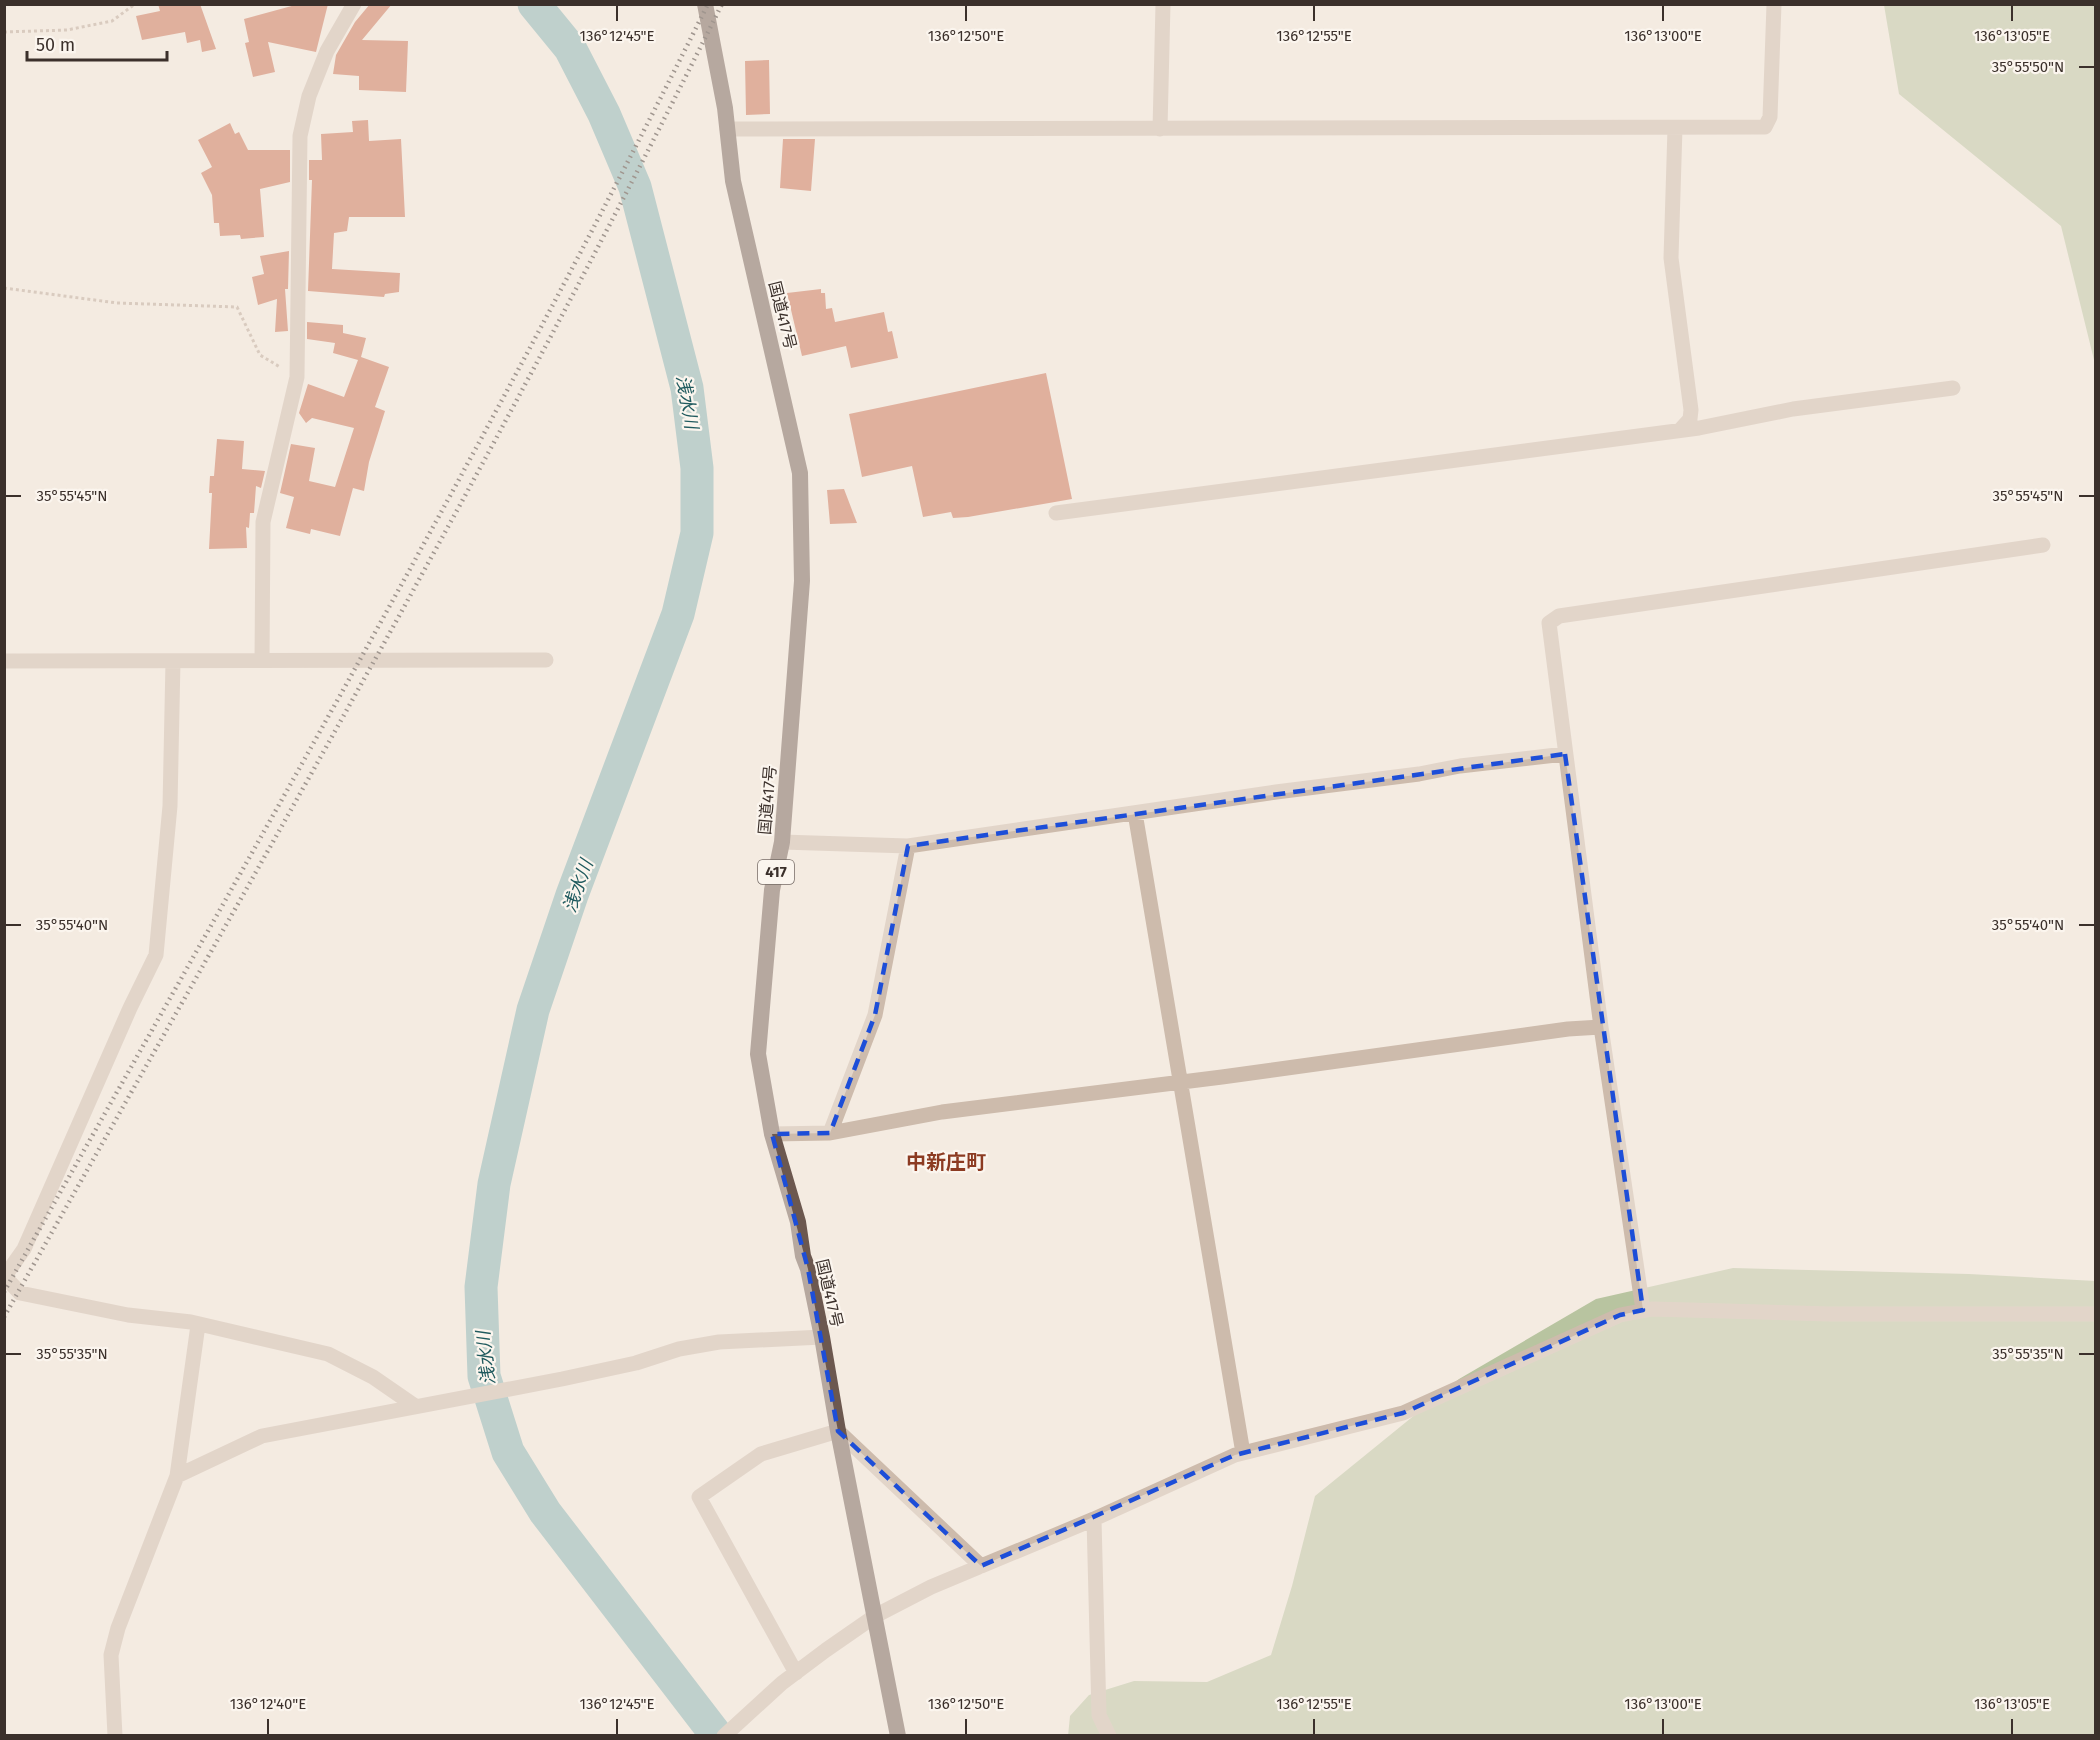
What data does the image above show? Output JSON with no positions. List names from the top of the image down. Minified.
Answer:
{"streets":{"highway":["国道417号","417"]},"districts":["中新庄町"],"water":["浅水川"],"scale_bar":"50 m","coordinates":["136°12'45\"E","136°12'50\"E","136°12'55\"E","136°13'00\"E","136°13'05\"E","35°55'50\"N","35°55'45\"N","35°55'40\"N","35°55'35\"N","136°12'40\"E"]}
